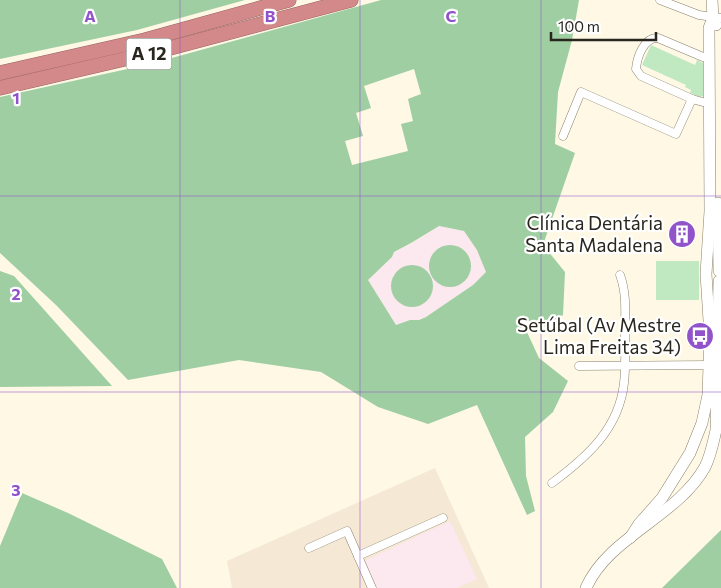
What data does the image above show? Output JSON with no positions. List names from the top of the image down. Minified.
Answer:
{"streets":{"highway":["A 12"]},"places":{"building":["Clínica Dentária Santa Madalena"],"bus stop":["Setúbal (Av Mestre Lima Freitas 34)"]},"scale_bar":"100 m","grid":{"columns":["A","B","C"],"rows":["1","2","3"]}}
